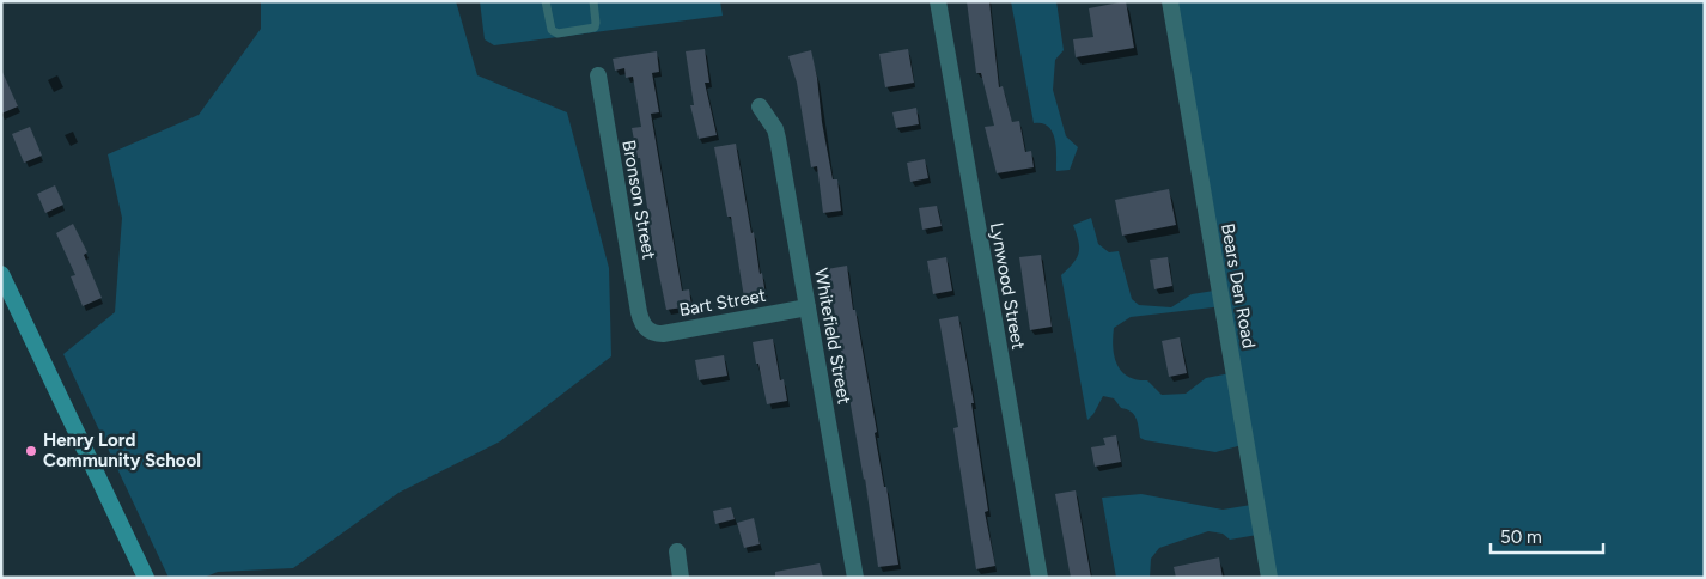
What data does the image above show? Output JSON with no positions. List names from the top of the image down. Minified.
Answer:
{"streets":{"street":["Bronson Street","Lynwood Street","Bears Den Road","Bart Street","Whitefield Street"]},"crossings":[["Bronson Street","Bart Street"],["Bart Street","Whitefield Street"]],"places":["Henry Lord Community School"],"scale_bar":"50 m"}
